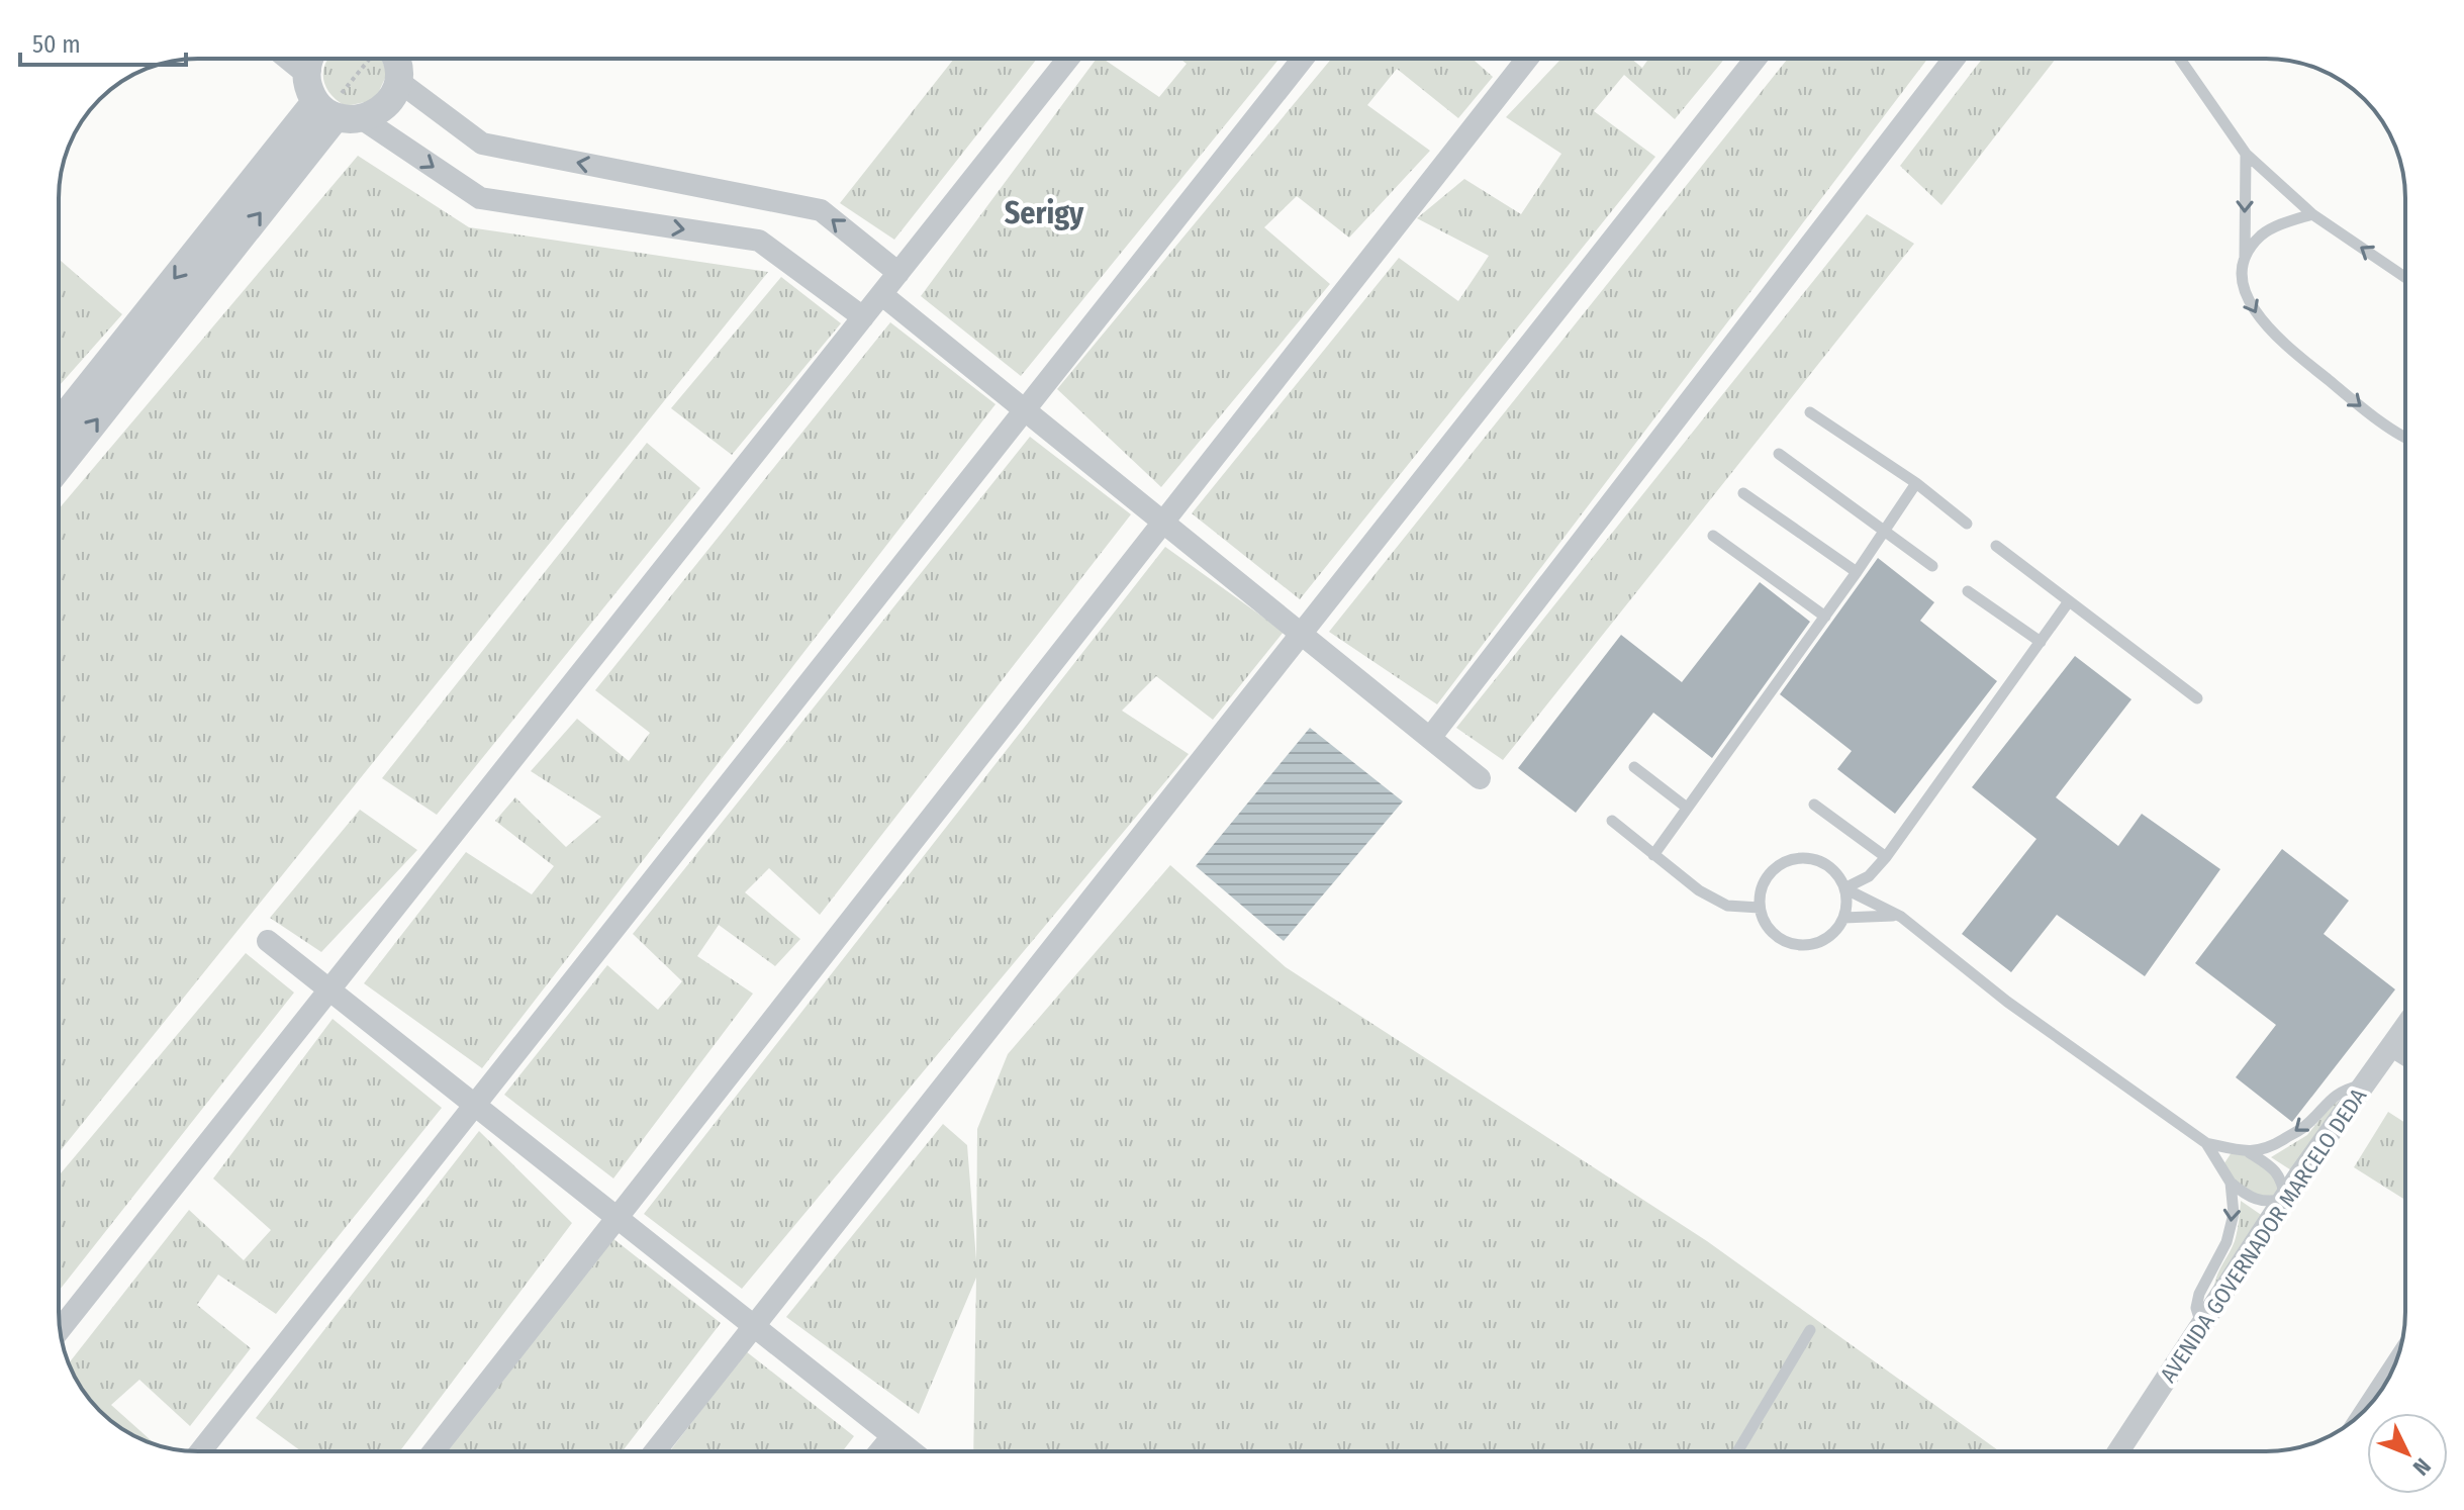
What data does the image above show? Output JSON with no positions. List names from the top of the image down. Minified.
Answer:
{"streets":{"street":["AVENIDA GOVERNADOR MARCELO DEDA"]},"districts":["Serigy"],"scale_bar":"50 m","north":"bottom right"}
